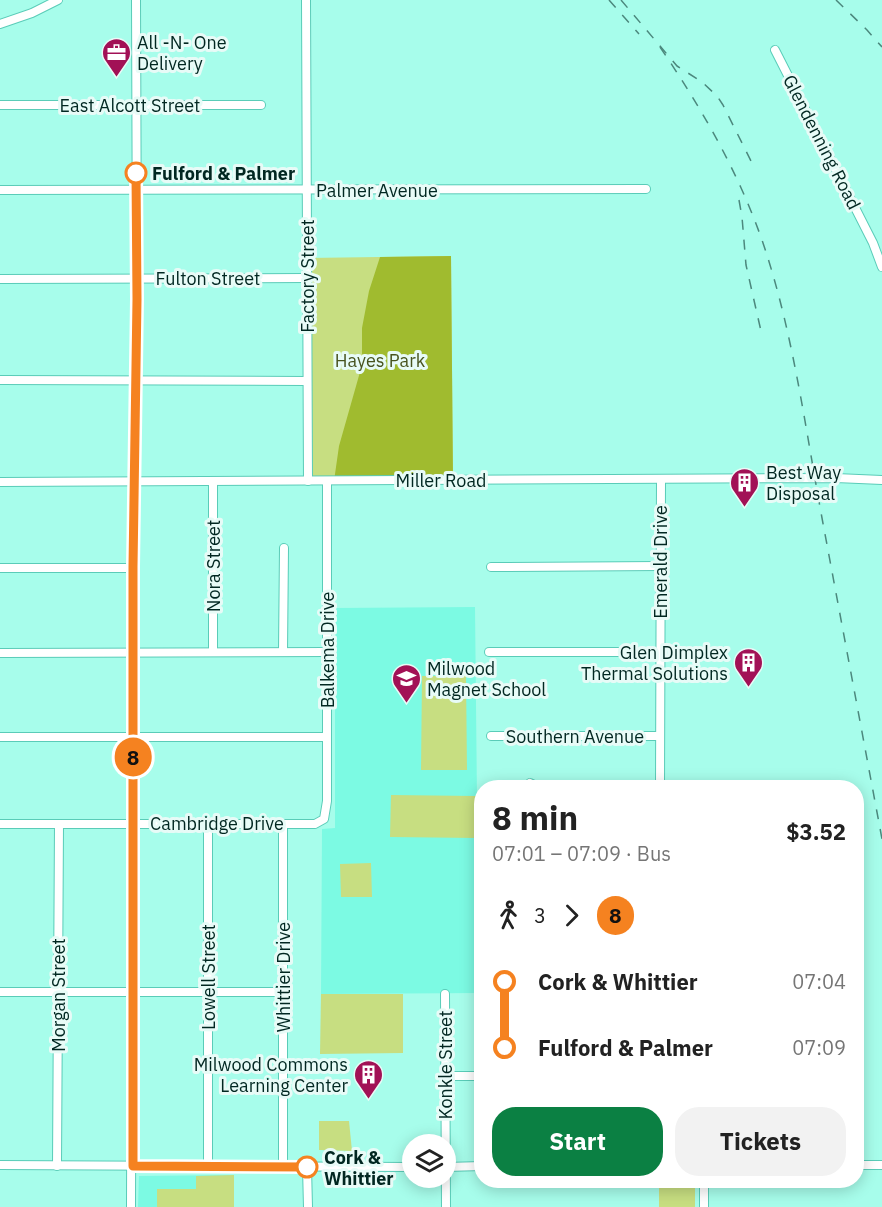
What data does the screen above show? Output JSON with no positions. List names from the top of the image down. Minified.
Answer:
{"streets":{"street":["East Alcott Street","Glendenning Road","Palmer Avenue","Factory Street","Fulton Street","Miller Road","Emerald Drive","Nora Street","Balkema Drive","Southern Avenue","Cambridge Drive","Lowell Street","Whittier Drive","Morgan Street","Konkle Street"]},"crossings":[["Palmer Avenue","Factory Street"],["Factory Street","Fulton Street"],["Factory Street","Miller Road"],["Miller Road","Emerald Drive"],["Miller Road","Nora Street"],["Miller Road","Balkema Drive"],["Emerald Drive","Southern Avenue"],["Balkema Drive","Cambridge Drive"],["Cambridge Drive","Lowell Street"],["Cambridge Drive","Whittier Drive"],["Cambridge Drive","Morgan Street"]],"parks":["Hayes Park"],"places":{"office":["All -N- One Delivery"],"other":["Fulford & Palmer","Cork & Whittier"],"building":["Best Way Disposal","Glen Dimplex Thermal Solutions","Milwood Commons Learning Center"],"school or university":["Milwood Magnet School"]},"lines":["bus line 8"],"page":{"on_map":"8","heading":["8 min","07:01 – 07:09 · Bus","$3.52"],"legs":["3","8"],"list":[{"name":"Cork & Whittier","value":"07:04"},{"name":"Fulford & Palmer","value":"07:09"}],"buttons":["Start","Tickets"]}}
